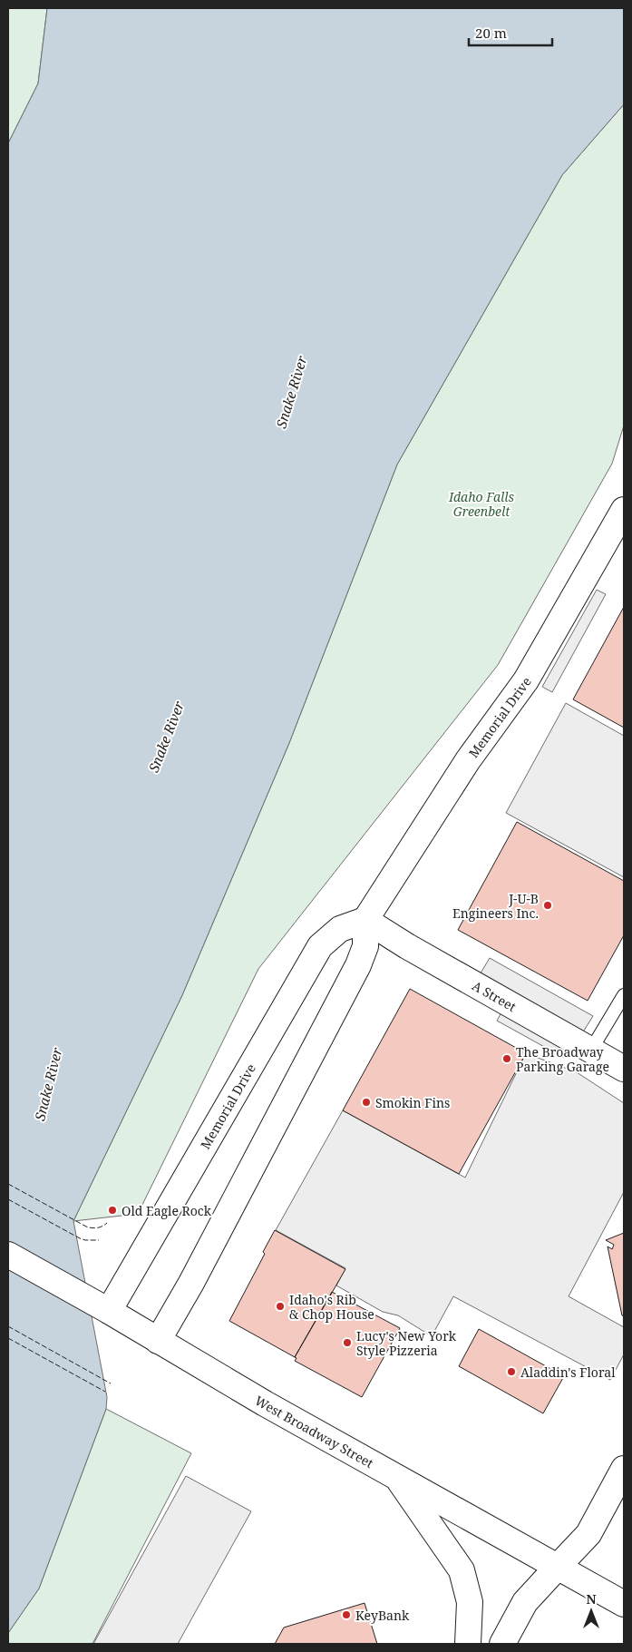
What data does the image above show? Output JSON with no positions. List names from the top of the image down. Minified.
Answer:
{"streets":{"main road":["Memorial Drive","A Street","West Broadway Street"]},"crossings":[["Memorial Drive","A Street"],["Memorial Drive","West Broadway Street"]],"water":["Snake River"],"parks":["Idaho Falls Greenbelt"],"places":["J-U-B Engineers Inc.","The Broadway Parking Garage","Smokin Fins","Old Eagle Rock","Idaho's Rib & Chop House","Lucy's New York Style Pizzeria","Aladdin's Floral","KeyBank"],"scale_bar":"20 m","north":"top"}
